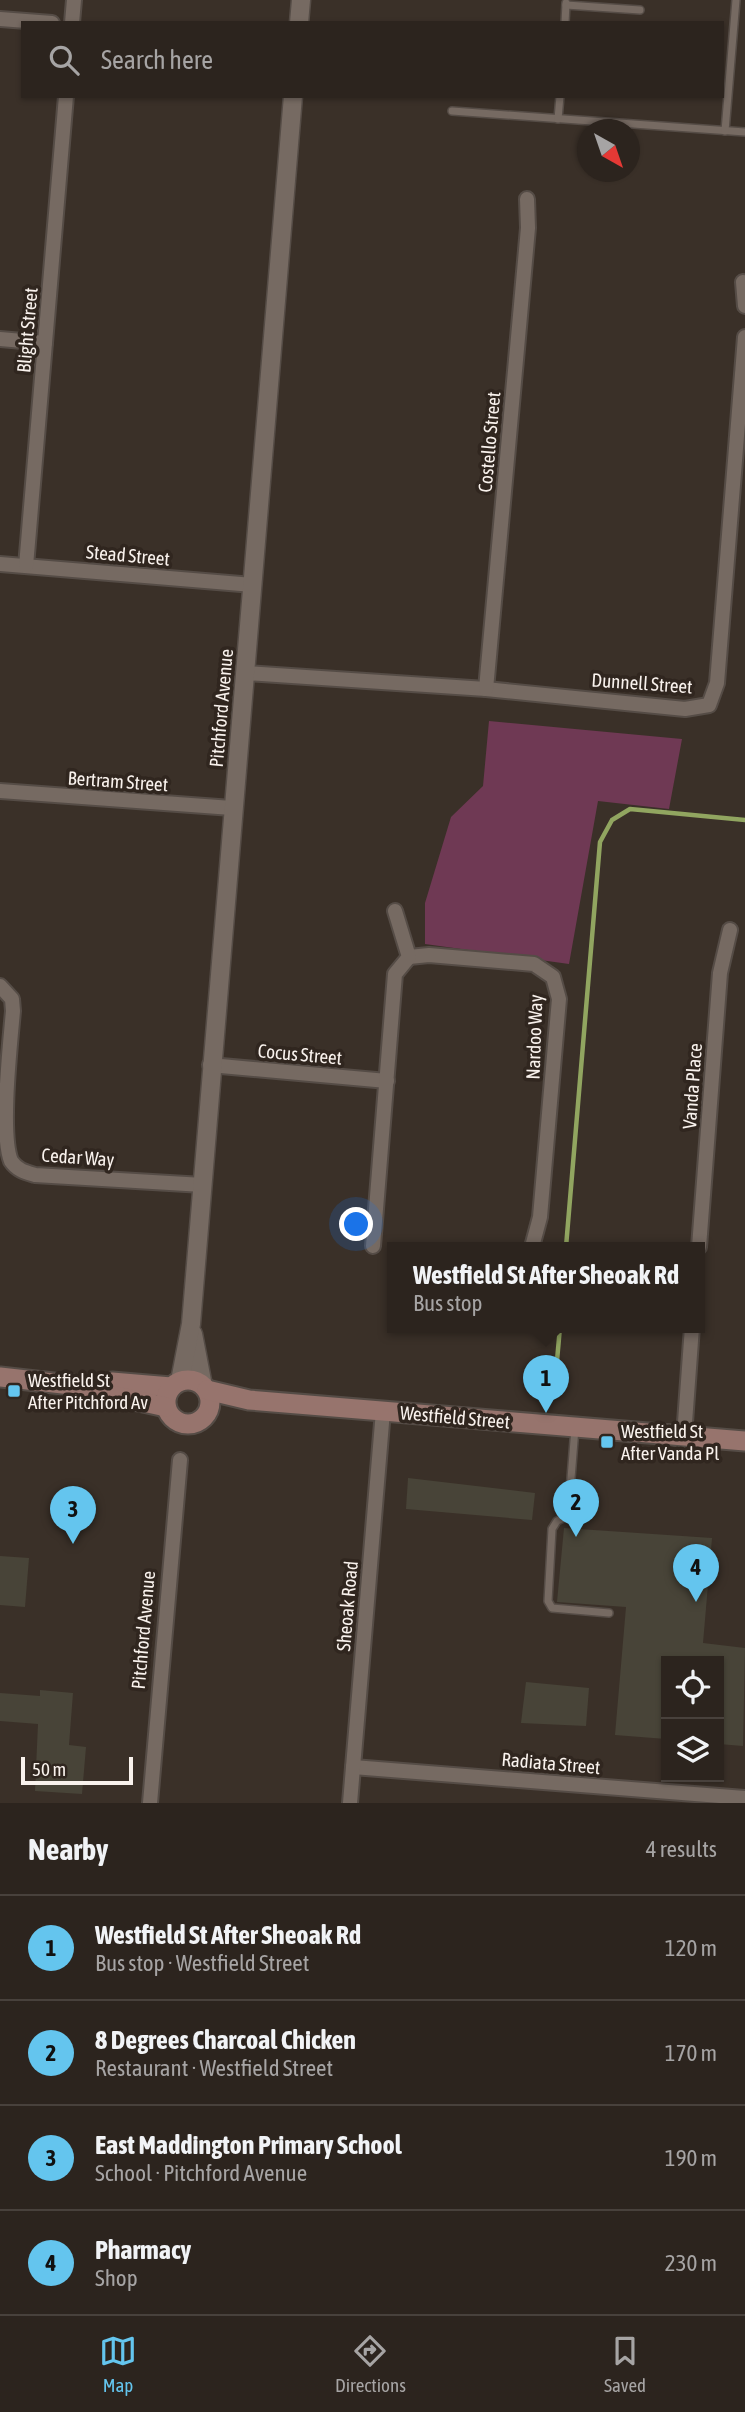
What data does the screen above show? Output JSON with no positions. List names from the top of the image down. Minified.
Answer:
{"streets":{"main road":["Westfield Street"],"street":["Blight Street","Costello Street","Stead Street","Dunnell Street","Pitchford Avenue","Bertram Street","Nardoo Way","Cocus Street","Vanda Place","Cedar Way","Sheoak Road","Radiata Street"]},"crossings":[["Blight Street","Stead Street"],["Costello Street","Dunnell Street"],["Stead Street","Pitchford Avenue"],["Dunnell Street","Pitchford Avenue"],["Pitchford Avenue","Bertram Street"],["Pitchford Avenue","Cocus Street"],["Pitchford Avenue","Cedar Way"],["Pitchford Avenue","Westfield Street"],["Westfield Street","Sheoak Road"],["Sheoak Road","Radiata Street"]],"places":{"transit":["Westfield St After Pitchford Av","Westfield St After Vanda Pl"]},"scale_bar":"50 m","north":"bottom right","page":{"search":"Search here","popup":["Westfield St After Sheoak Rd","Bus stop"],"pins":["1","2","3","4"],"scale":"50 m","heading":["Nearby","4 results"],"list":[{"mark":"1","name":"Westfield St After Sheoak Rd","note":"Bus stop · Westfield Street","value":"120 m"},{"mark":"2","name":"8 Degrees Charcoal Chicken","note":"Restaurant · Westfield Street","value":"170 m"},{"mark":"3","name":"East Maddington Primary School","note":"School · Pitchford Avenue","value":"190 m"},{"mark":"4","name":"Pharmacy","note":"Shop","value":"230 m"}],"nav":["Map","Directions","Saved"]}}
